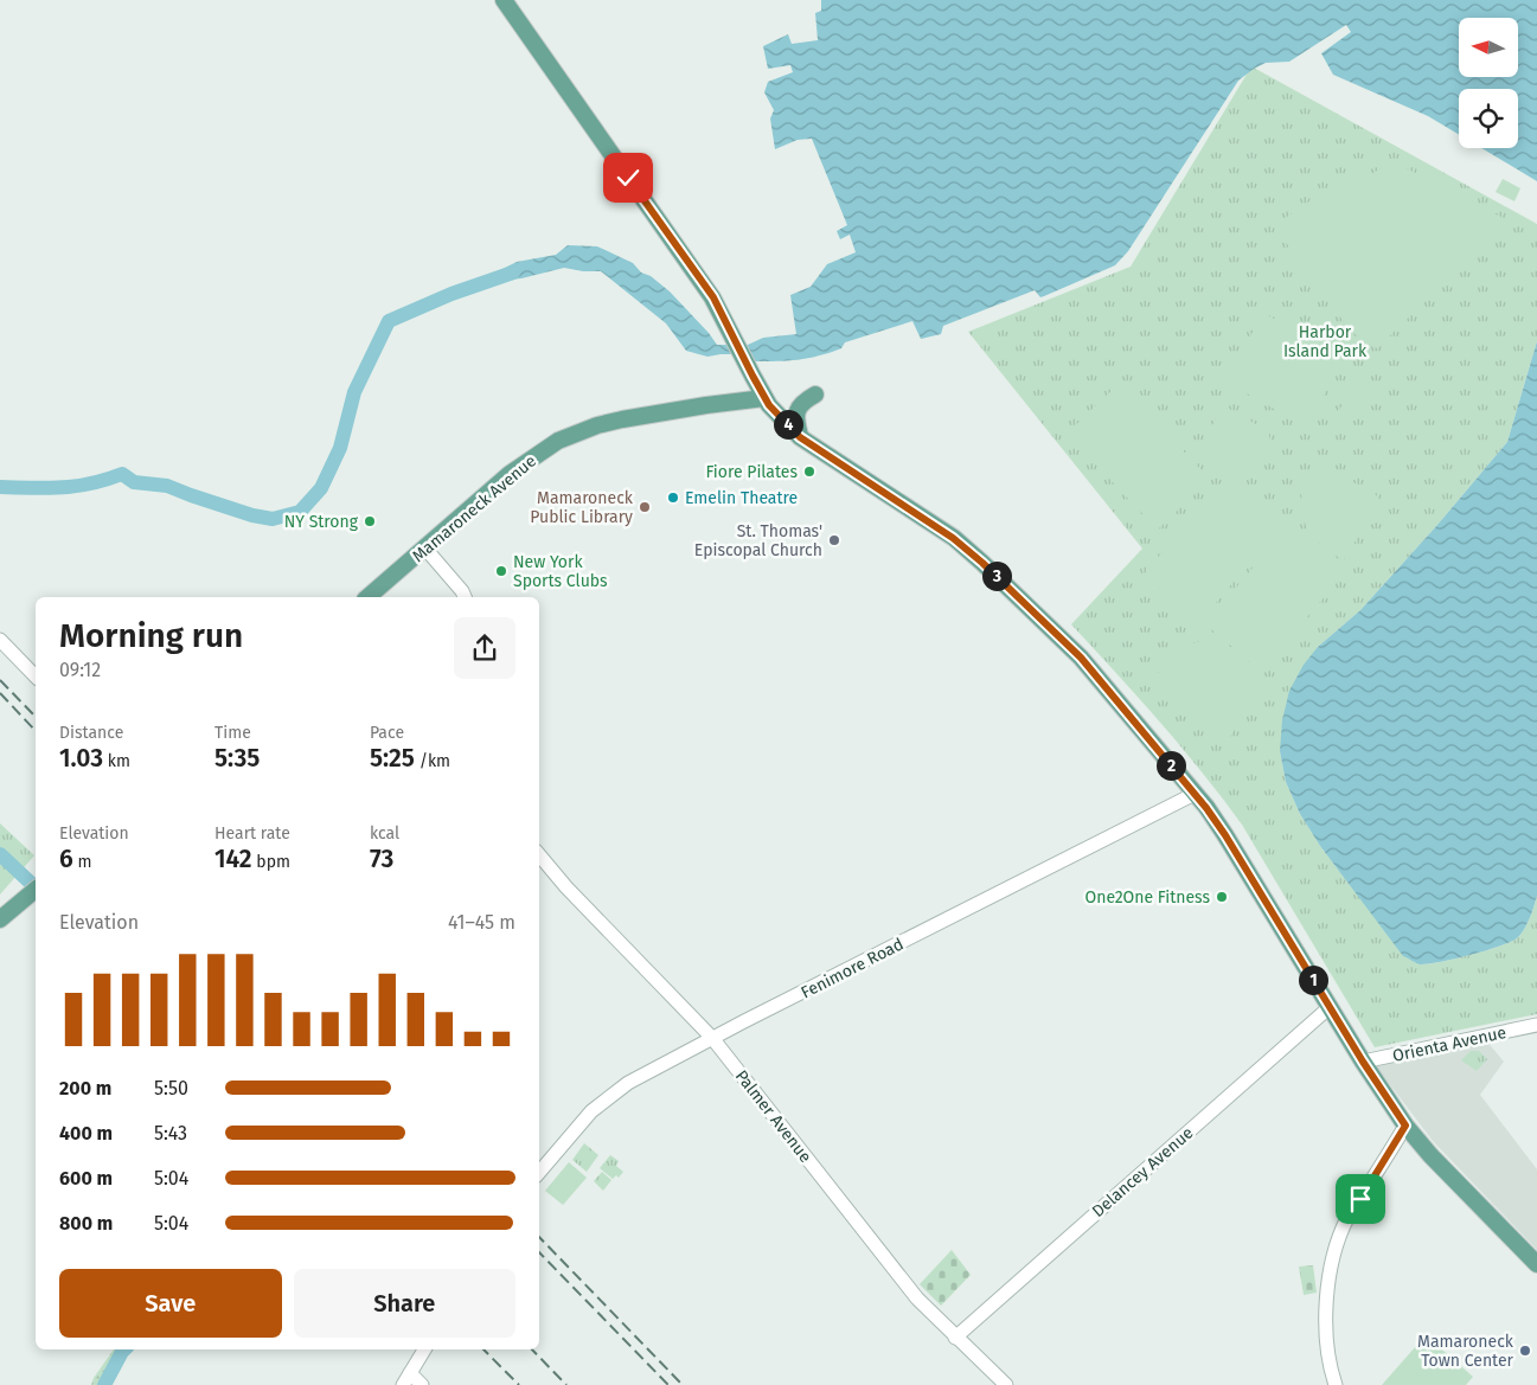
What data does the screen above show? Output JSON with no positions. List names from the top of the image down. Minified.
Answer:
{"streets":{"main road":["Mamaroneck Avenue"],"street":["Fenimore Road","Orienta Avenue","Palmer Avenue","Delancey Avenue"]},"crossings":[["Fenimore Road","Palmer Avenue"],["Palmer Avenue","Delancey Avenue"]],"parks":["Harbor Island Park"],"places":["Fiore Pilates","Emelin Theatre","Mamaroneck Public Library","NY Strong","St. Thomas' Episcopal Church","New York Sports Clubs","One2One Fitness","Mamaroneck Town Center"],"north":"left","page":{"pins":["4","3","2","1"],"heading":["Morning run","09:12"],"stats":[["Distance","1.03 km"],["Time","5:35"],["Pace","5:25 /km"],["Elevation","6 m"],["Heart rate","142 bpm"],["kcal","73"]],"chart":["Elevation","41–45 m"],"list":[{"name":"200 m","note":"5:50"},{"name":"400 m","note":"5:43"},{"name":"600 m","note":"5:04"},{"name":"800 m","note":"5:04"}],"buttons":["Save","Share"]}}
